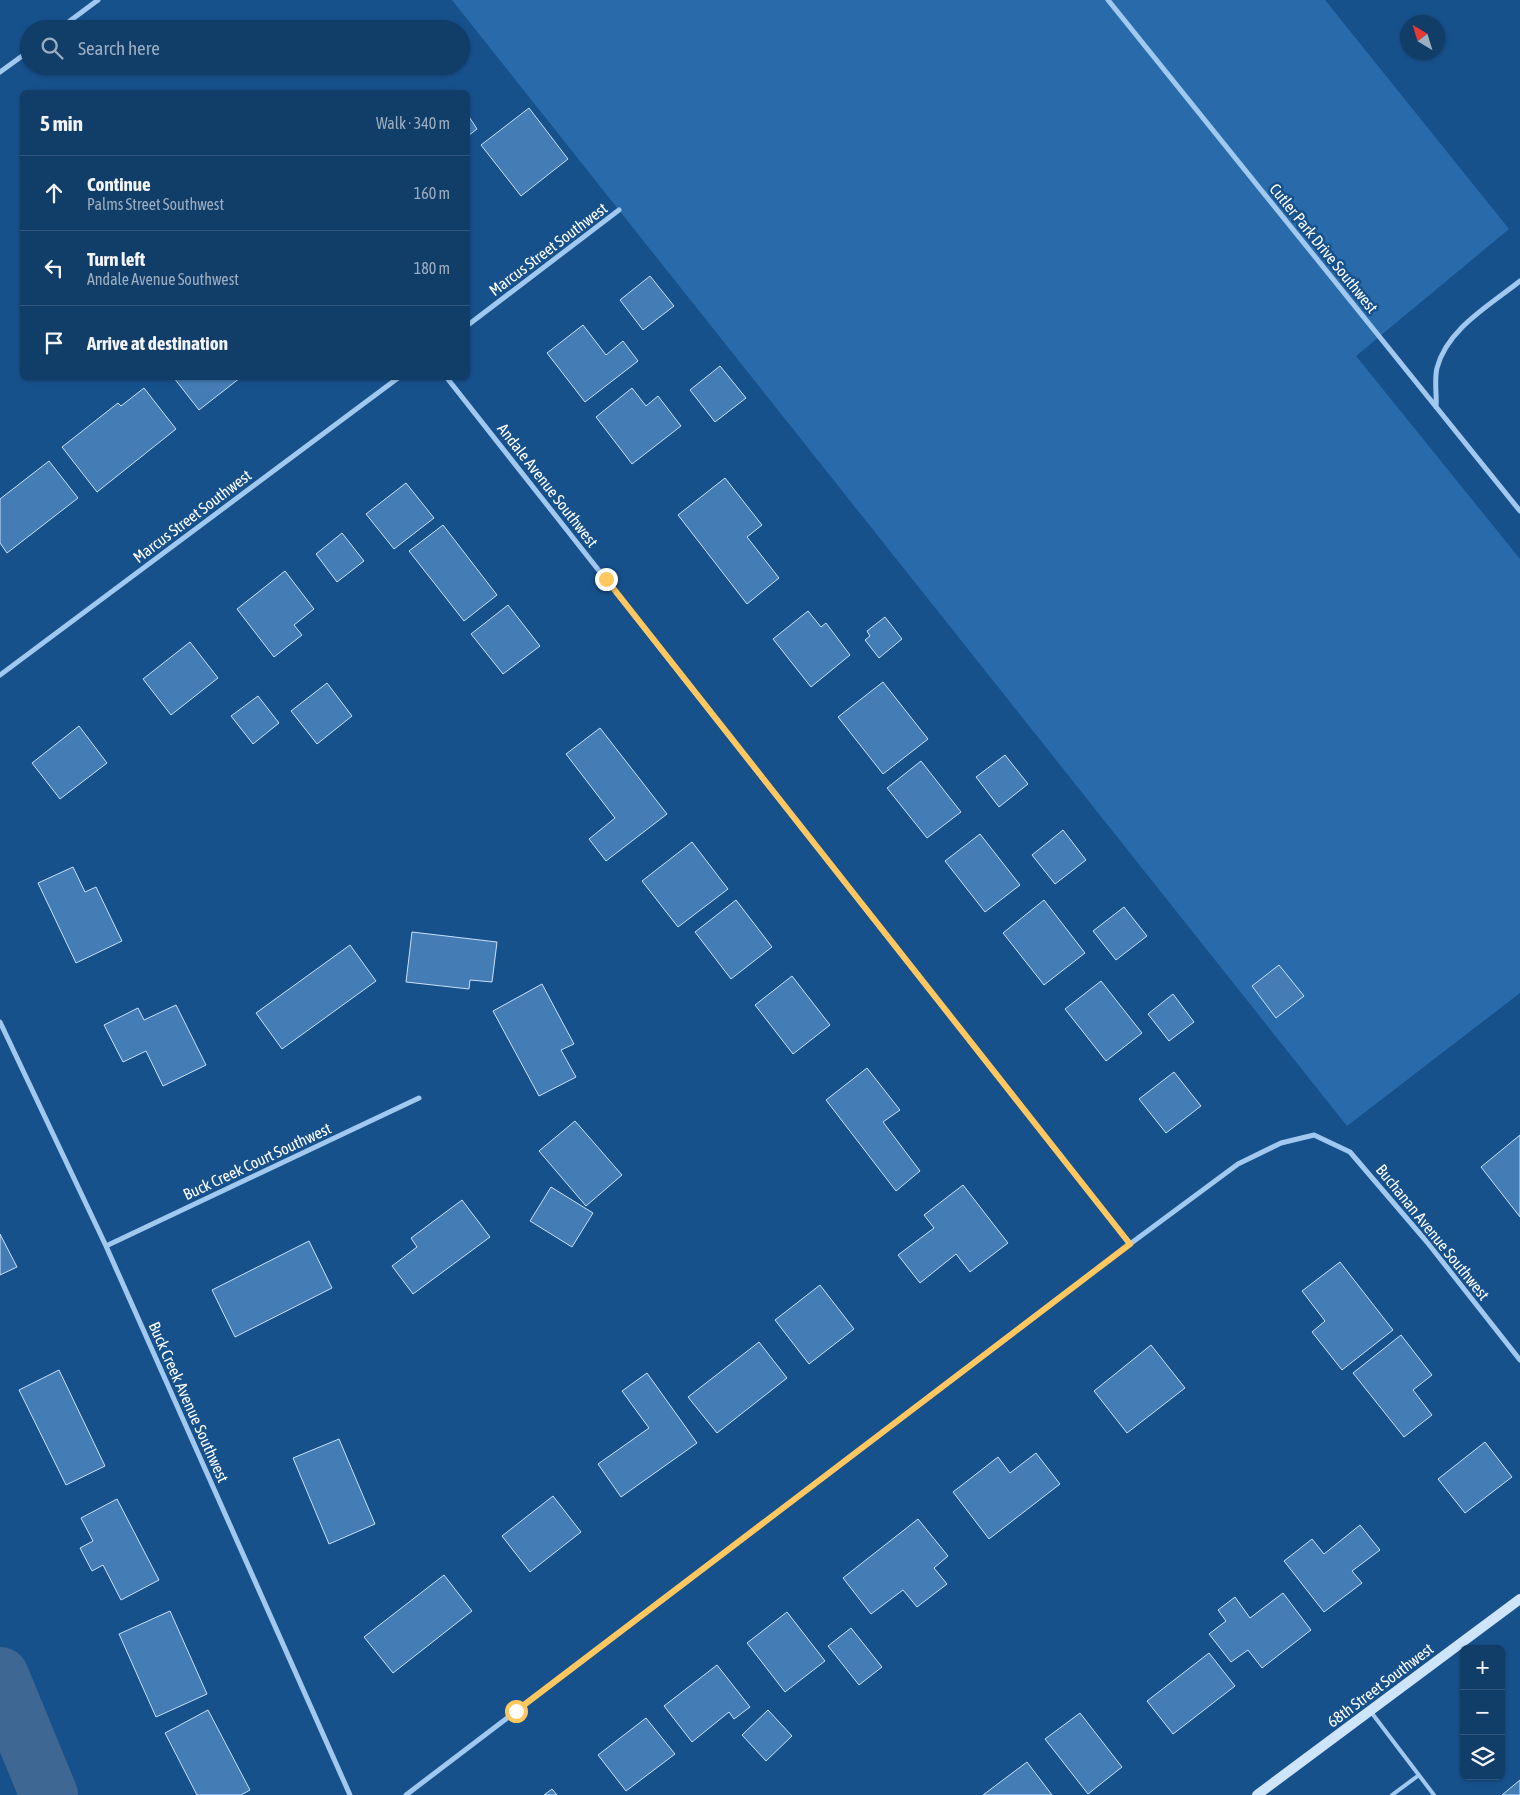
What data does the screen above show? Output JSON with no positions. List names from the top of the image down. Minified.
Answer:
{"streets":{"main road":["68th Street Southwest"],"street":["Cutler Park Drive Southwest","Marcus Street Southwest","Andale Avenue Southwest","Buck Creek Court Southwest","Buchanan Avenue Southwest","Buck Creek Avenue Southwest"]},"crossings":[["Andale Avenue Southwest","Buchanan Avenue Southwest"],["Buck Creek Court Southwest","Buck Creek Avenue Southwest"]],"north":"top left","page":{"search":"Search here","heading":["5 min","Walk · 340 m"],"list":[["Continue","Palms Street Southwest","160 m"],["Turn left","Andale Avenue Southwest","180 m"],"Arrive at destination"],"map_buttons":["+","−"]}}
